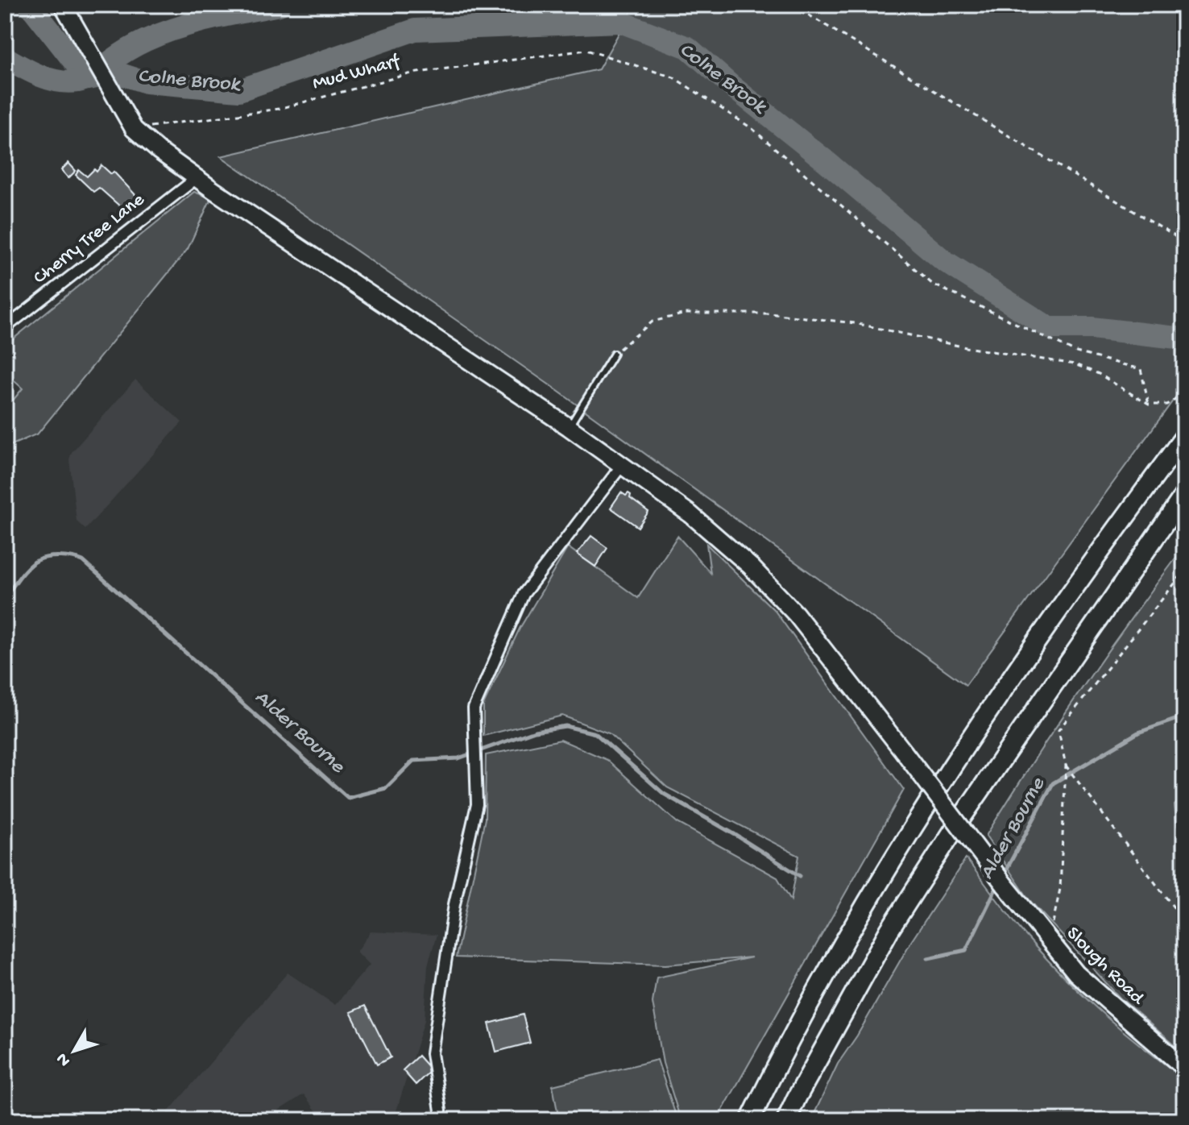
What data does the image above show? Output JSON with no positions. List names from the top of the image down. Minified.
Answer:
{"streets":{"main road":["Slough Road"],"street":["Cherry Tree Lane"],"path":["Mud Wharf"]},"crossings":[["Mud Wharf","Slough Road"],["Cherry Tree Lane","Slough Road"]],"water":["Colne Brook","Alder Bourne"],"north":"bottom left"}
